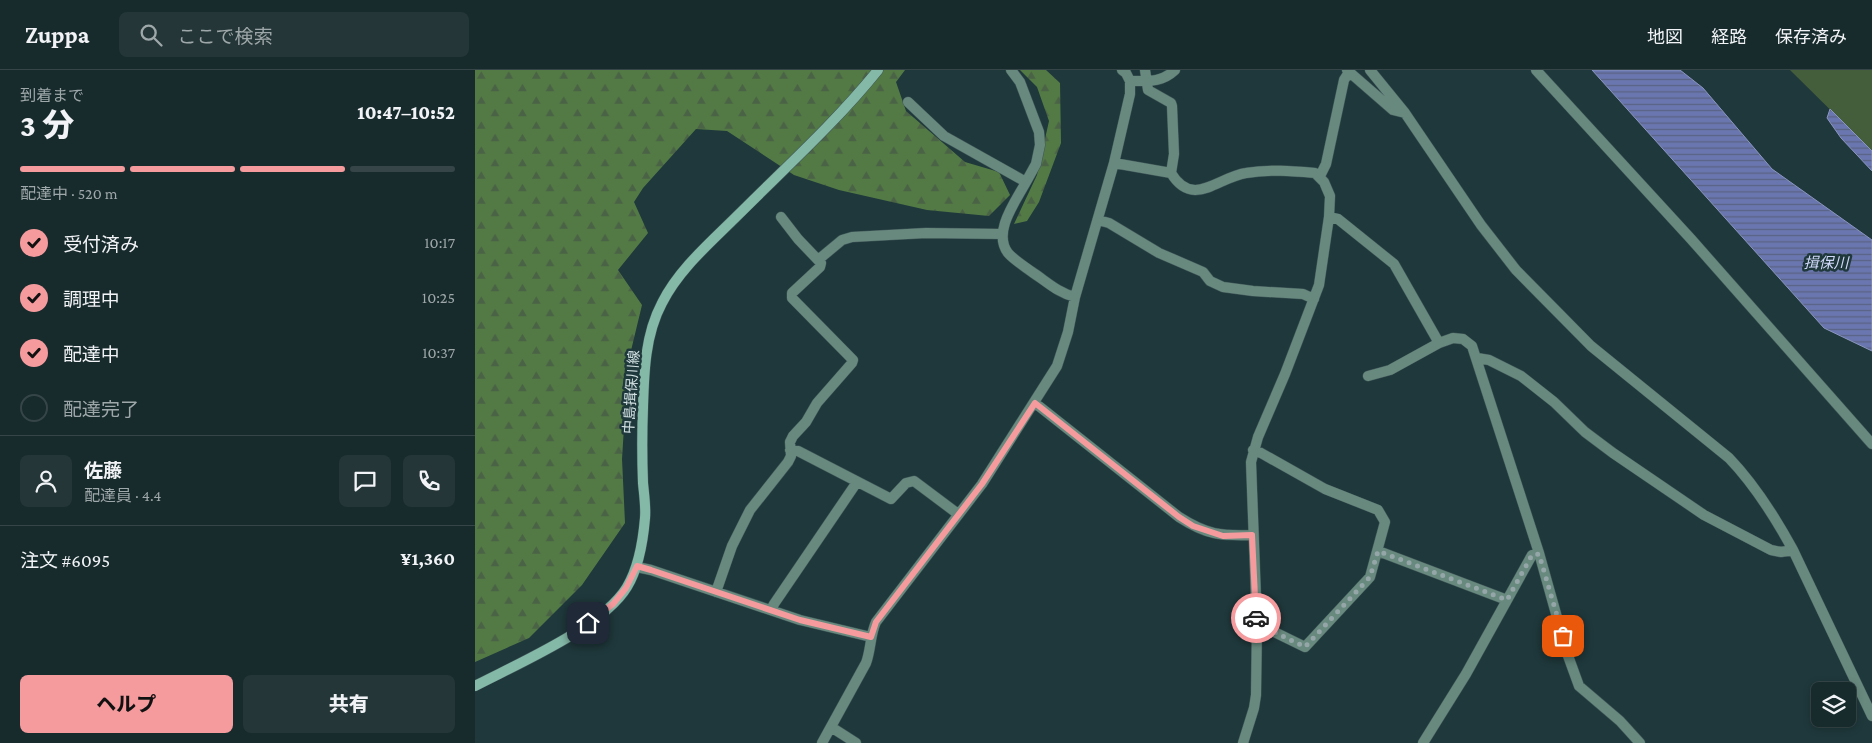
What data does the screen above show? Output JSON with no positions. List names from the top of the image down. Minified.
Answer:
{"streets":{"main road":["中島揖保川線"]},"water":["揖保川"],"page":{"header":"Zuppa","search":"ここで検索","nav":["地図","経路","保存済み"],"heading":["3 分","到着まで","10:47–10:52"],"panel":["佐藤","配達員 · 4.4","注文 #6095","¥1,360"],"bar":"配達中 · 520 m","list":[["受付済み","10:17"],["調理中","10:25"],["配達中","10:37"],"配達完了"],"buttons":["ヘルプ","共有"]}}
